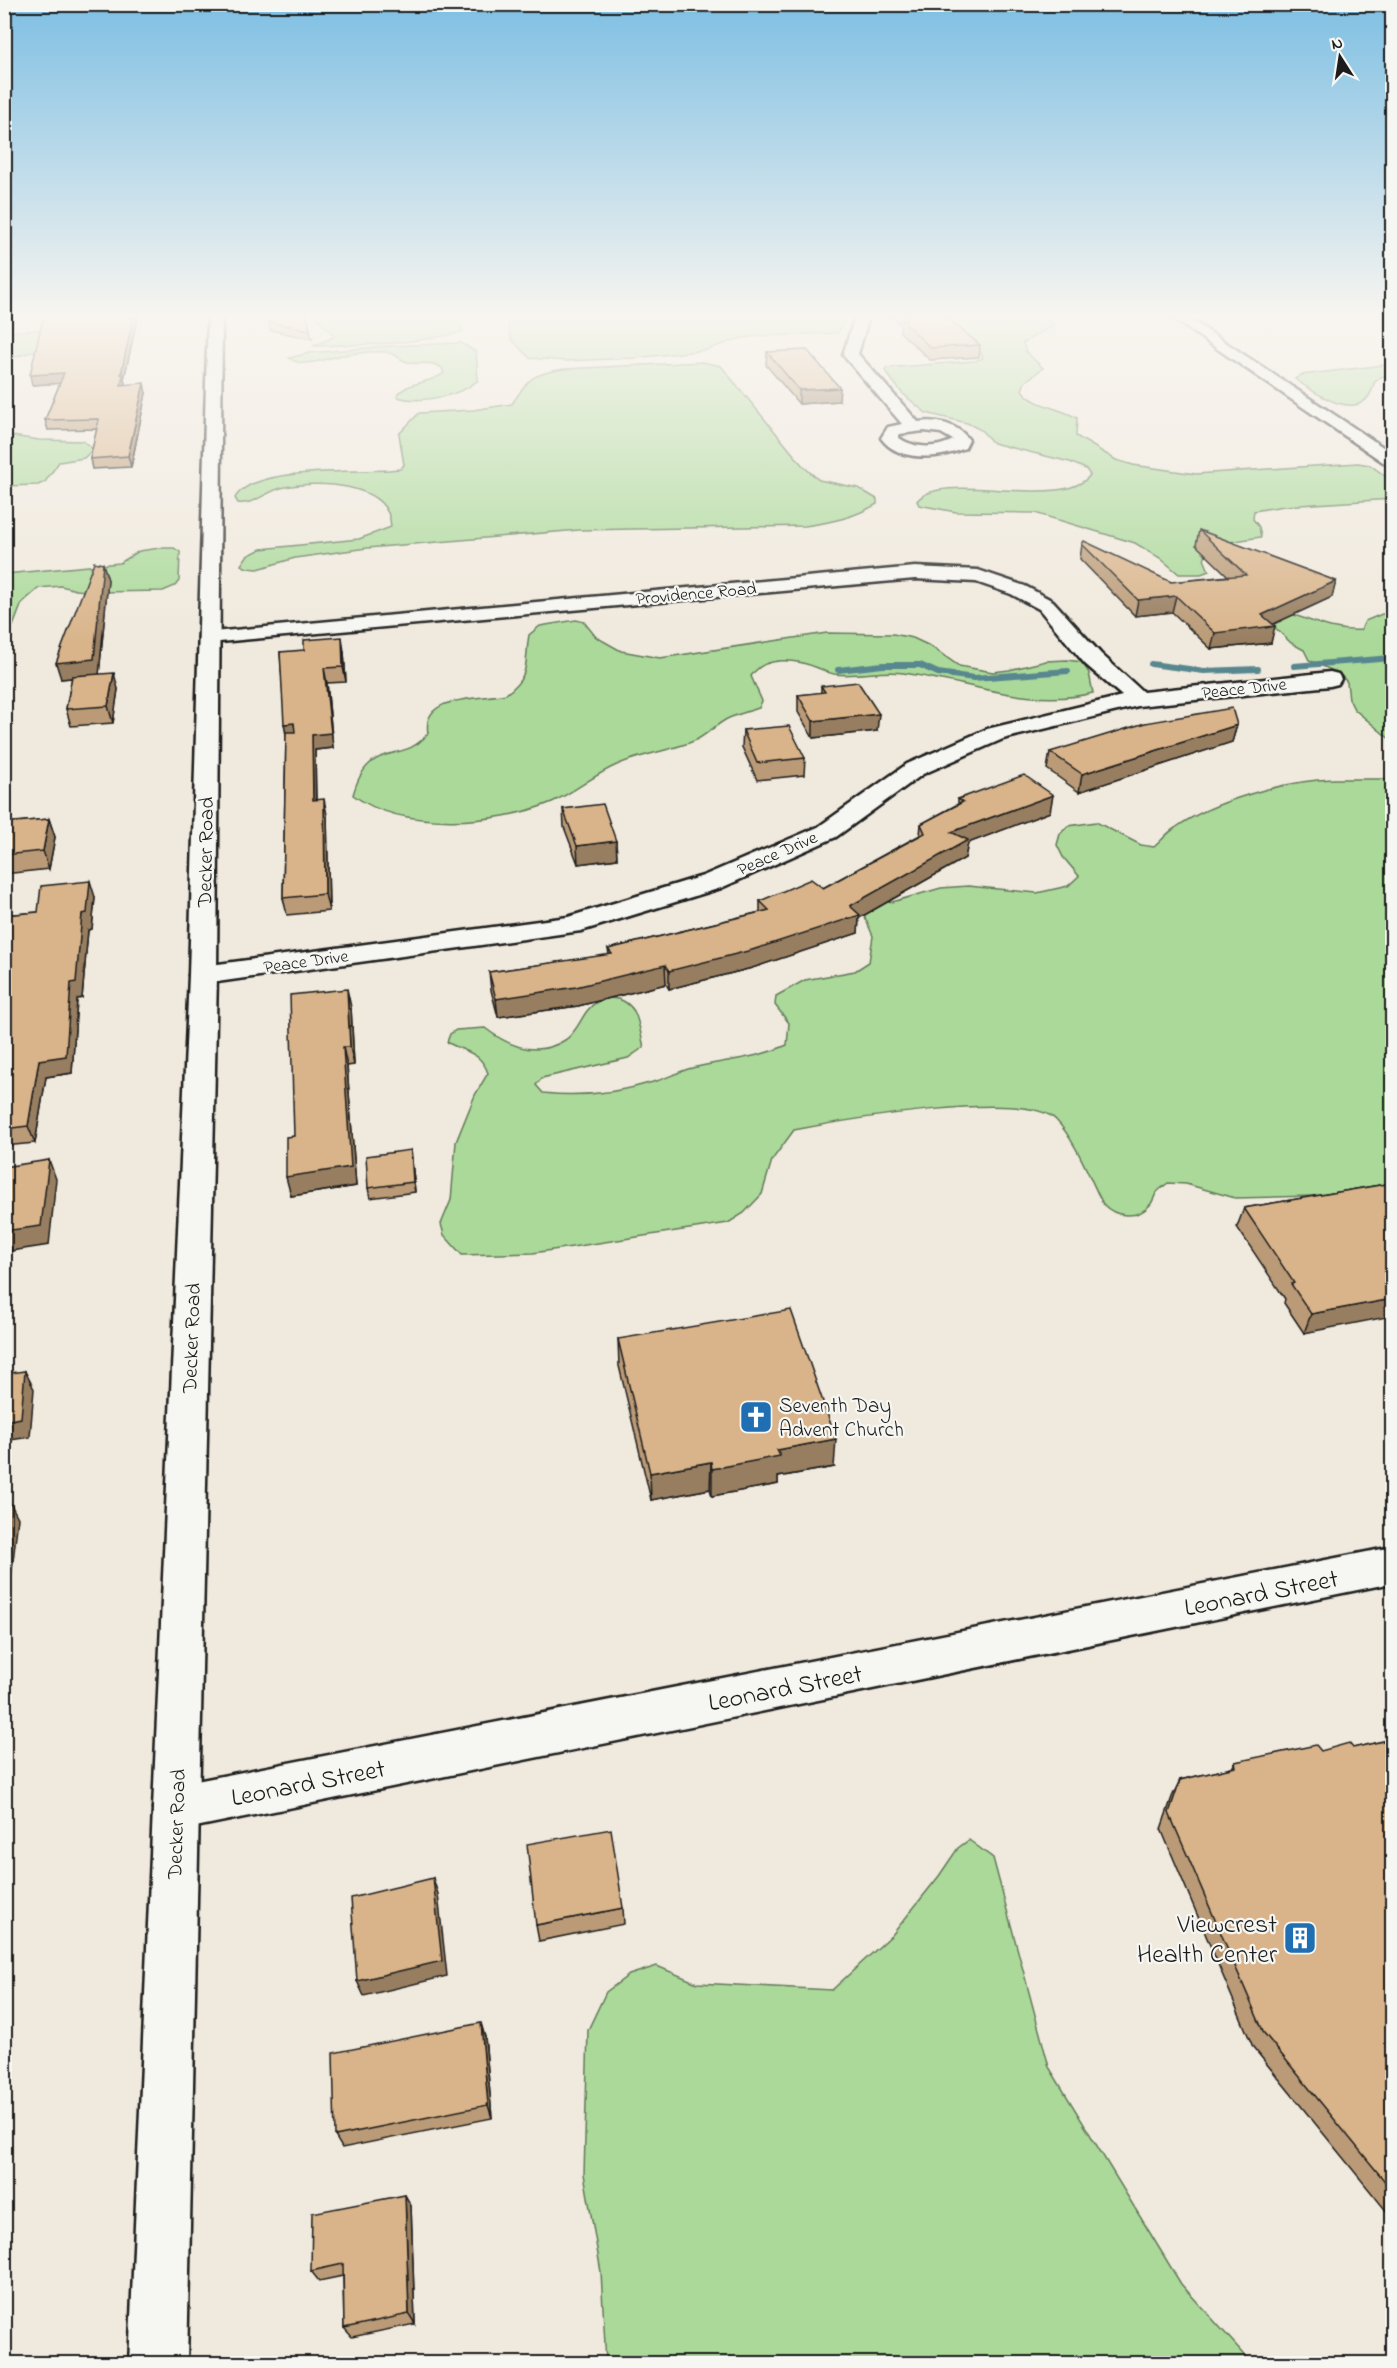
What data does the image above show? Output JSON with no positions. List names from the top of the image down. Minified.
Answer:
{"streets":{"street":["Providence Road","Peace Drive","Decker Road","Leonard Street"]},"crossings":[["Providence Road","Peace Drive"],["Providence Road","Decker Road"],["Peace Drive","Decker Road"],["Decker Road","Leonard Street"]],"places":{"church":["Seventh Day Advent Church"],"building":["Viewcrest Health Center"]},"north":"top"}
